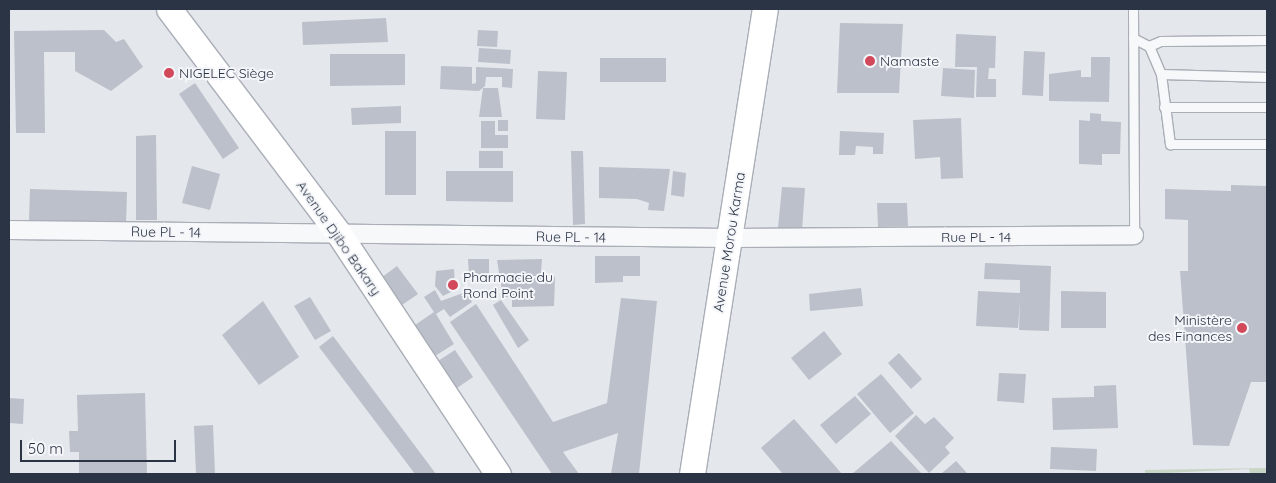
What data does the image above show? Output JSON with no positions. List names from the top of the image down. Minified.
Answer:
{"streets":{"street":["Rue PL - 14","Avenue Djibo Bakary","Avenue Morou Karma"]},"crossings":[["Rue PL - 14","Avenue Djibo Bakary"],["Rue PL - 14","Avenue Morou Karma"]],"places":["Namaste","NIGELEC Siège","Pharmacie du Rond Point","Ministère des Finances"],"scale_bar":"50 m"}
